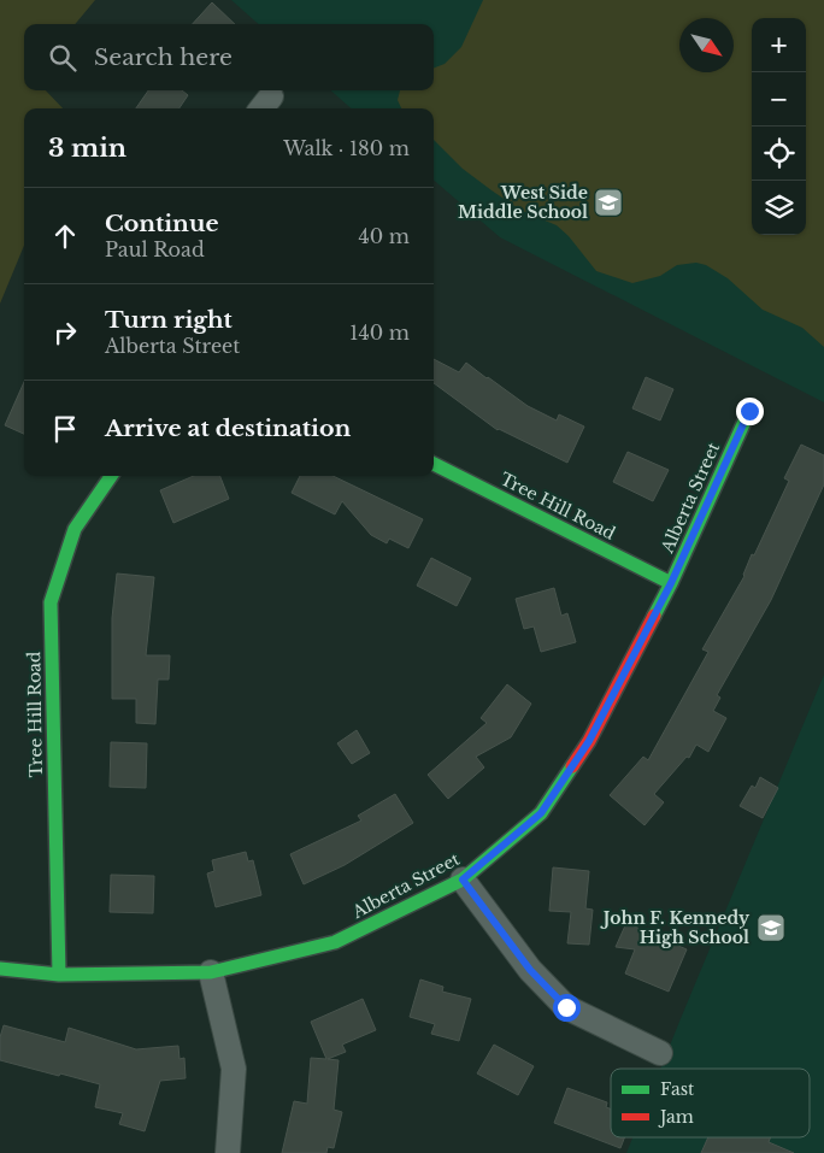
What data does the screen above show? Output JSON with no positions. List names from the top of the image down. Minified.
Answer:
{"streets":{"street":["Alberta Street","Tree Hill Road"]},"crossings":[["Alberta Street","Tree Hill Road"]],"places":{"school or university":["West Side Middle School","John F. Kennedy High School"]},"legend":["Fast","Jam"],"north":"bottom right","page":{"map_buttons":["+","−"],"search":"Search here","heading":["3 min","Walk · 180 m"],"list":[["Continue","Paul Road","40 m"],["Turn right","Alberta Street","140 m"],"Arrive at destination"]}}
